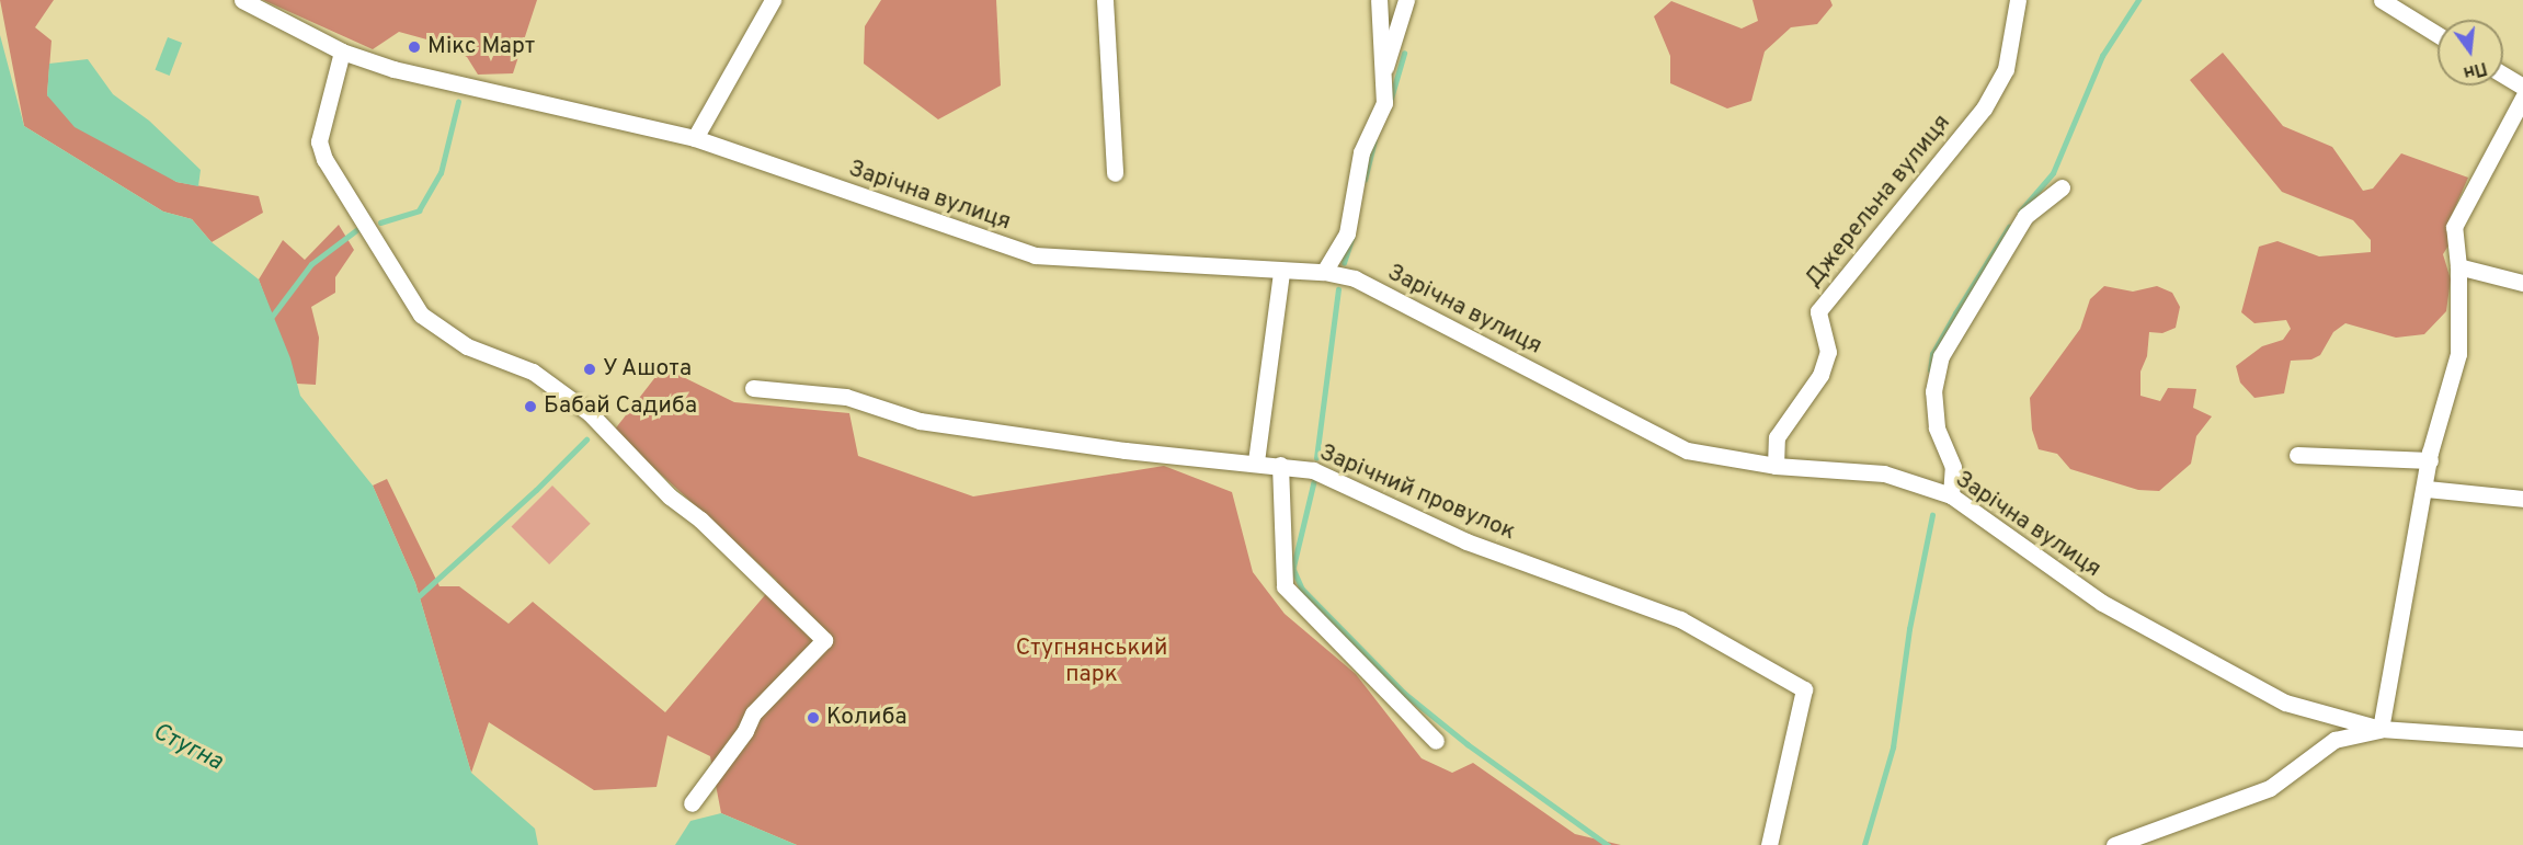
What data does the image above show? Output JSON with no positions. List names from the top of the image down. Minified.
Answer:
{"streets":{"street":["Зарічна вулиця","Джерельна вулиця","Зарічний провулок"]},"crossings":[["Зарічна вулиця","Джерельна вулиця"]],"water":["Стугна"],"parks":["Стугнянський парк"],"places":["Мікс Март","У Ашота","Бабай Садиба","Колиба"],"north":"bottom"}
